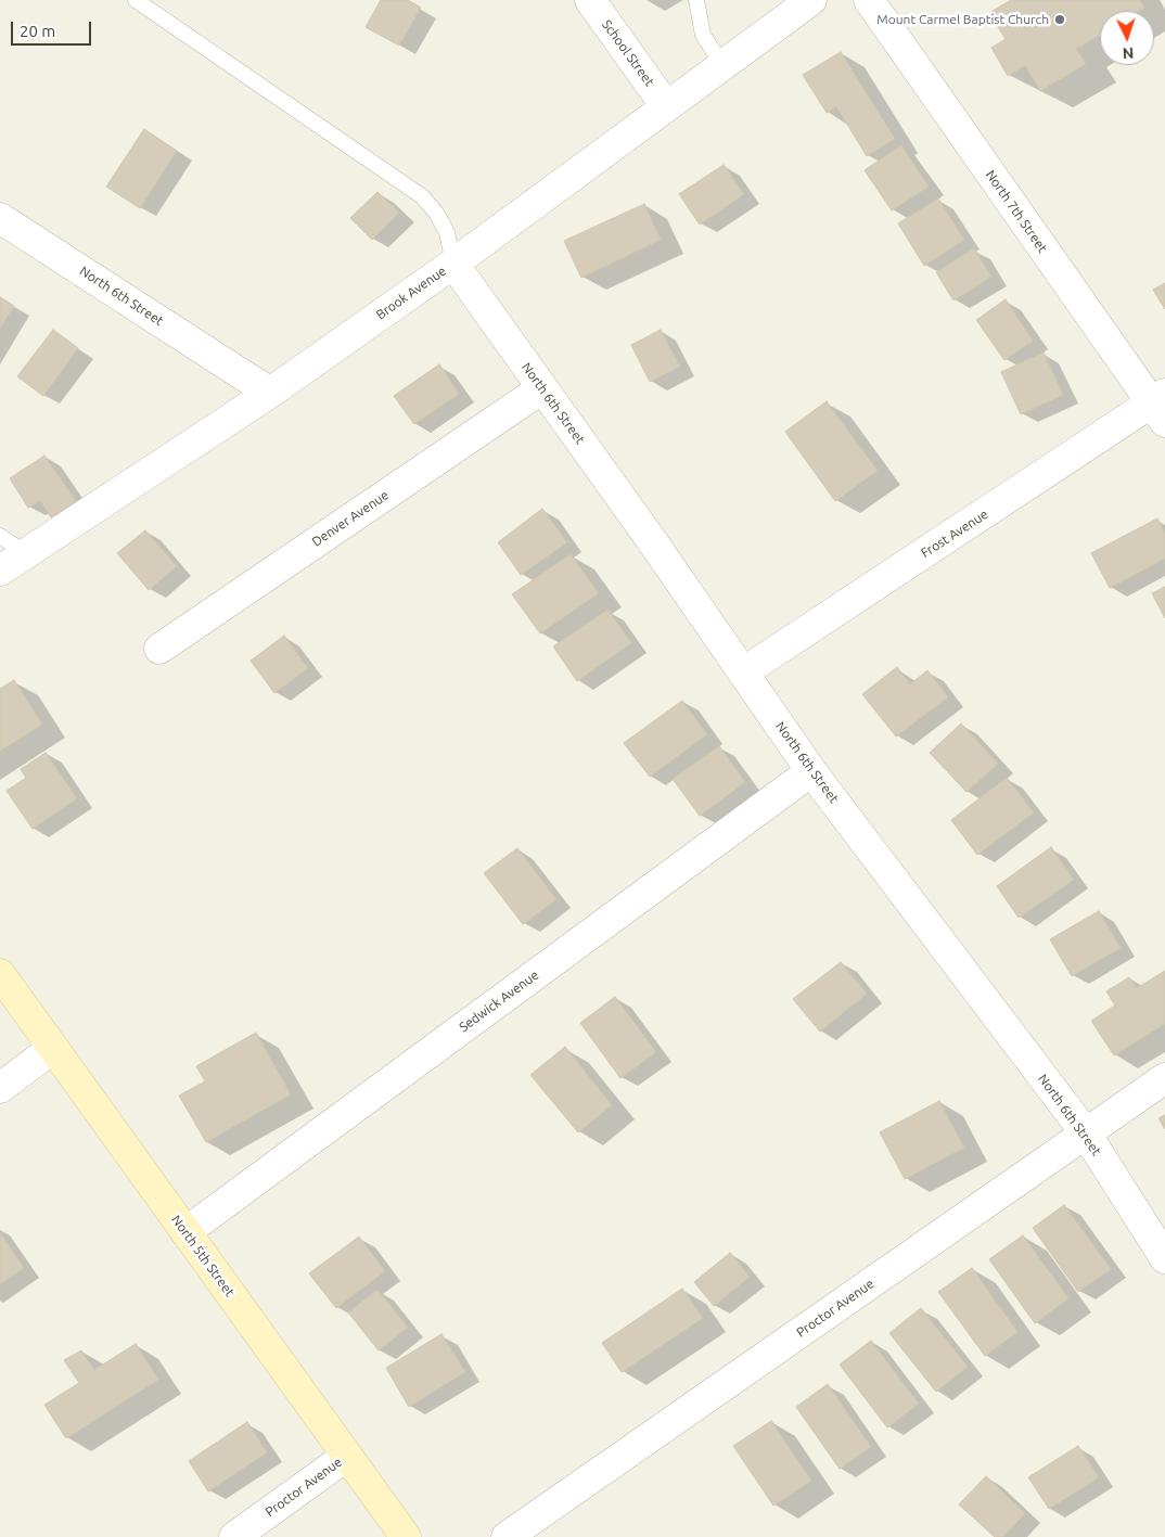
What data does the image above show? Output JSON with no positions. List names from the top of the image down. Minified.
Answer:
{"streets":{"main road":["North 5th Street"],"street":["School Street","North 7th Street","Brook Avenue","North 6th Street","Denver Avenue","Frost Avenue","Sedwick Avenue","Proctor Avenue"]},"crossings":[["School Street","Brook Avenue"],["North 7th Street","Frost Avenue"],["Brook Avenue","North 6th Street"],["North 6th Street","Denver Avenue"],["North 6th Street","Frost Avenue"],["North 6th Street","Sedwick Avenue"],["North 6th Street","Proctor Avenue"],["Sedwick Avenue","North 5th Street"],["North 5th Street","Proctor Avenue"]],"places":["Mount Carmel Baptist Church"],"scale_bar":"20 m","north":"bottom"}
